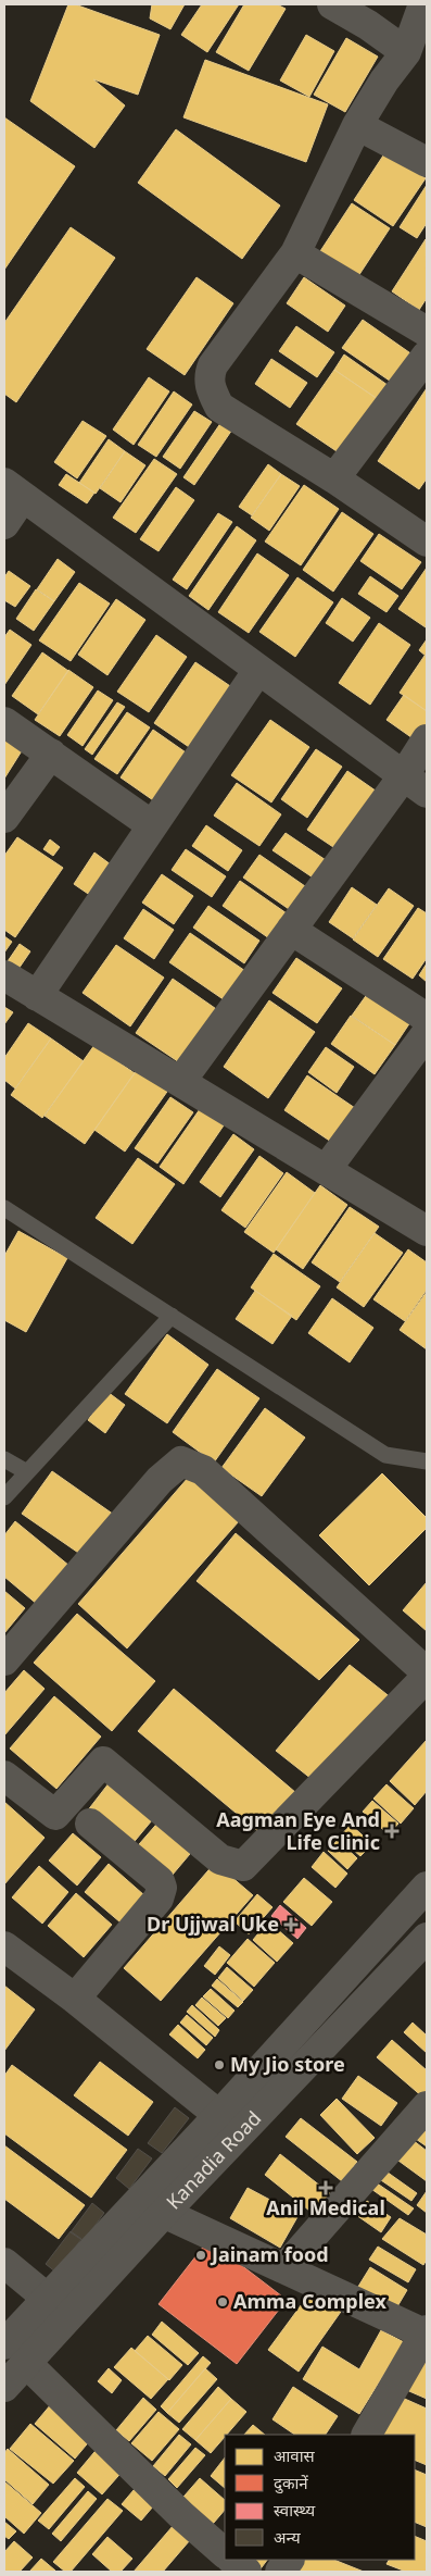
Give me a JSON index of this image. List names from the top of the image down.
{
  "streets": {
    "street": ["Kanadia Road"]
  },
  "places": {
    "health": ["Aagman Eye And Life Clinic", "Dr Ujjwal Uke", "Anil Medical"],
    "other": ["My Jio store", "Jainam food", "Amma Complex"]
  },
  "legend": [
    "आवास",
    "दुकानें",
    "स्वास्थ्य",
    "अन्य"
  ]
}
